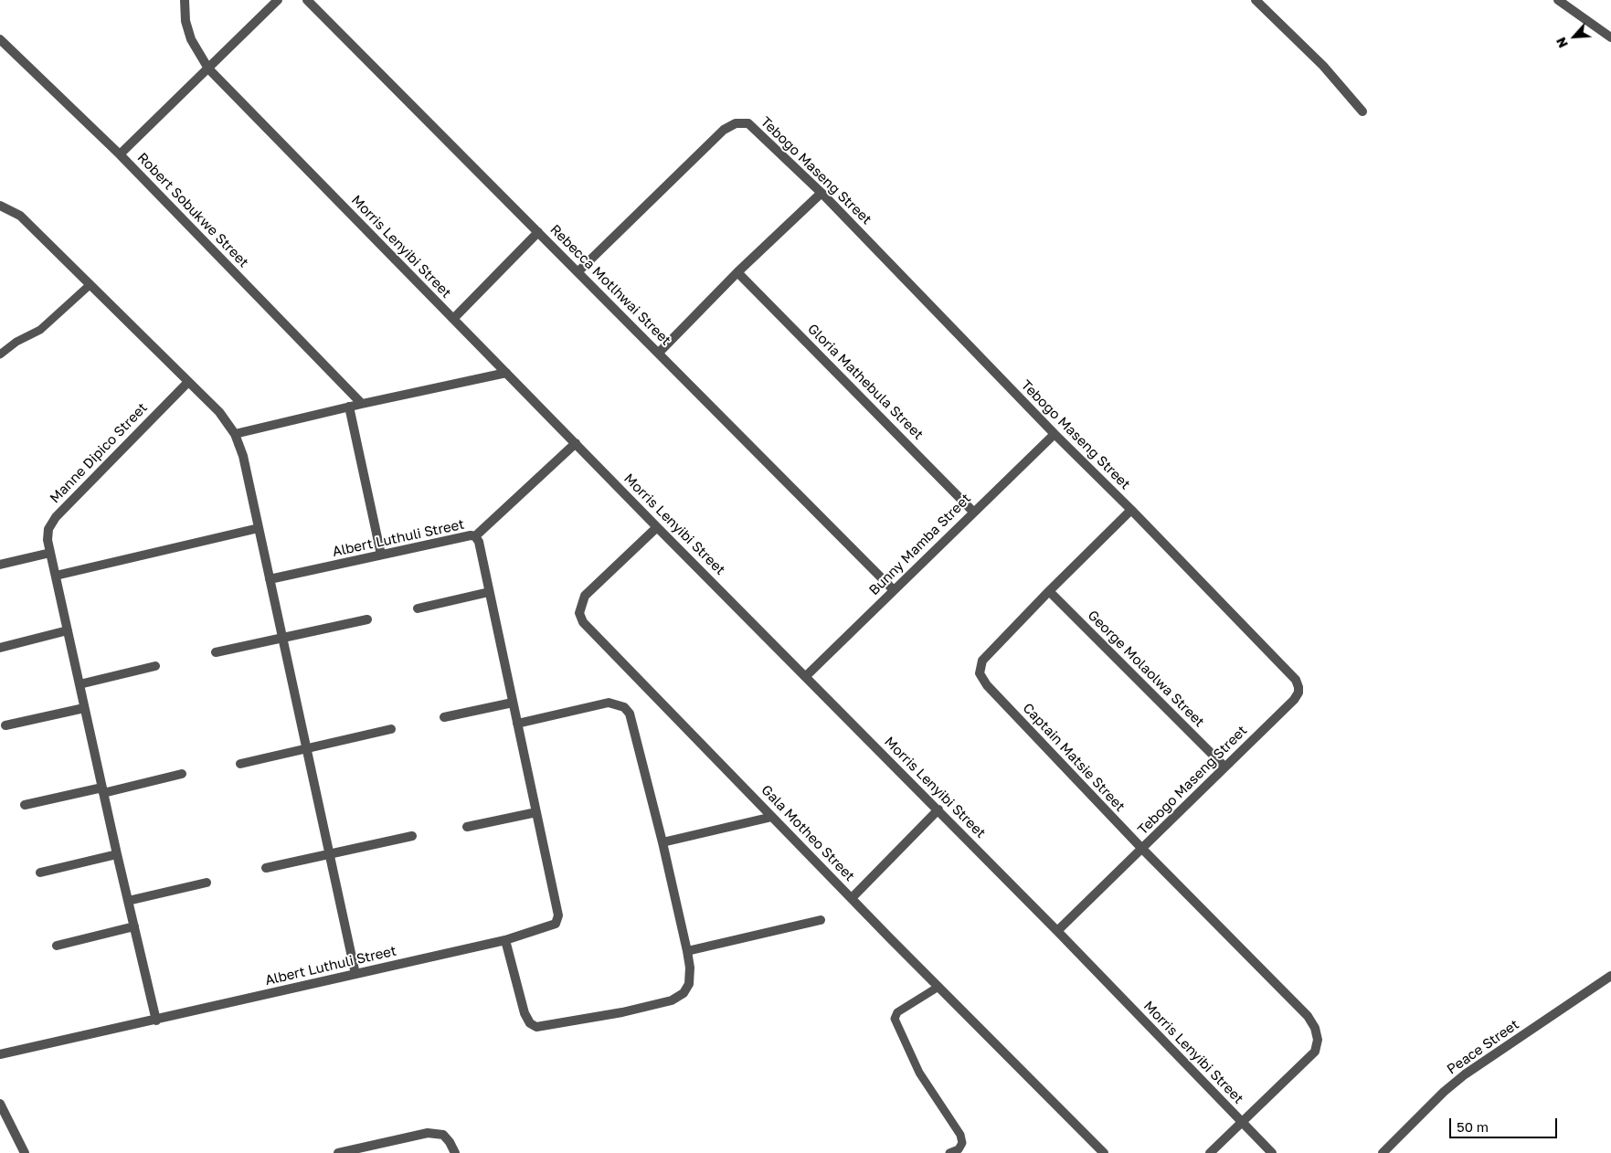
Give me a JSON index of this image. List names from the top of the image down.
{
  "streets": {
    "street": [
      "Tebogo Maseng Street",
      "Robert Sobukwe Street",
      "Morris Lenyibi Street",
      "Rebecca Motlhwai Street",
      "Gloria Mathebula Street",
      "Manne Dipico Street",
      "Albert Luthuli Street",
      "Bunny Mamba Street",
      "George Molaolwa Street",
      "Captain Matsie Street",
      "Gala Motheo Street",
      "Peace Street"
    ]
  },
  "crossings": [
    ["Tebogo Maseng Street", "Morris Lenyibi Street"],
    ["Tebogo Maseng Street", "Rebecca Motlhwai Street"],
    ["Tebogo Maseng Street", "Bunny Mamba Street"],
    ["Tebogo Maseng Street", "George Molaolwa Street"],
    ["Tebogo Maseng Street", "Captain Matsie Street"],
    ["Morris Lenyibi Street", "Bunny Mamba Street"],
    ["Morris Lenyibi Street", "Captain Matsie Street"],
    ["Morris Lenyibi Street", "Gala Motheo Street"],
    ["Rebecca Motlhwai Street", "Bunny Mamba Street"],
    ["Gloria Mathebula Street", "Bunny Mamba Street"],
    ["Manne Dipico Street", "Albert Luthuli Street"],
    ["George Molaolwa Street", "Captain Matsie Street"]
  ],
  "scale_bar": "50 m",
  "north": "bottom left"
}
